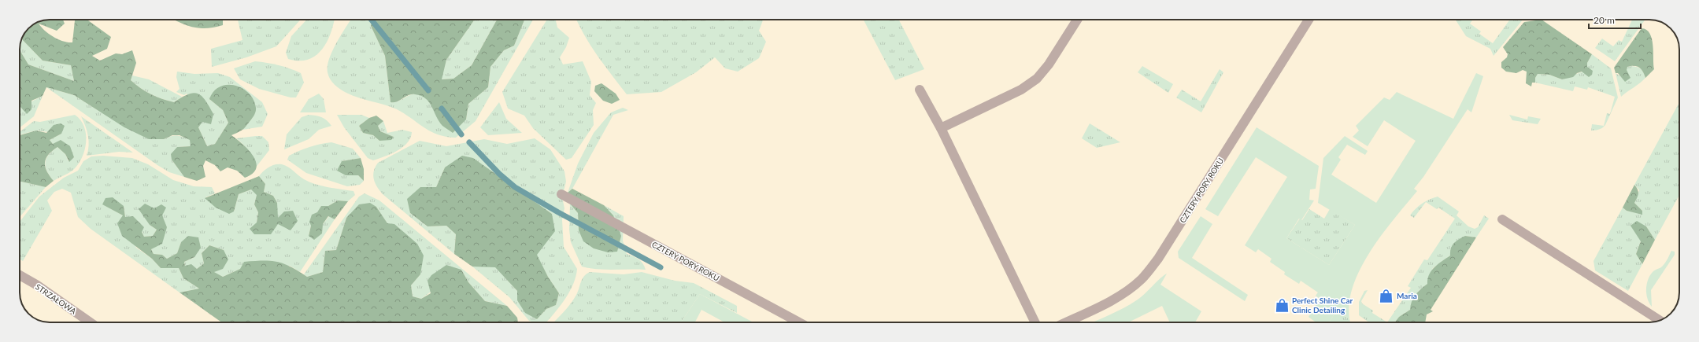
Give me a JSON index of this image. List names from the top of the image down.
{
  "streets": {
    "street": ["CZTERY PORY ROKU", "STRZAŁOWA"]
  },
  "places": {
    "shop": ["Maria", "Perfect Shine Car Clinic Detailing"]
  },
  "scale_bar": "20 m"
}
